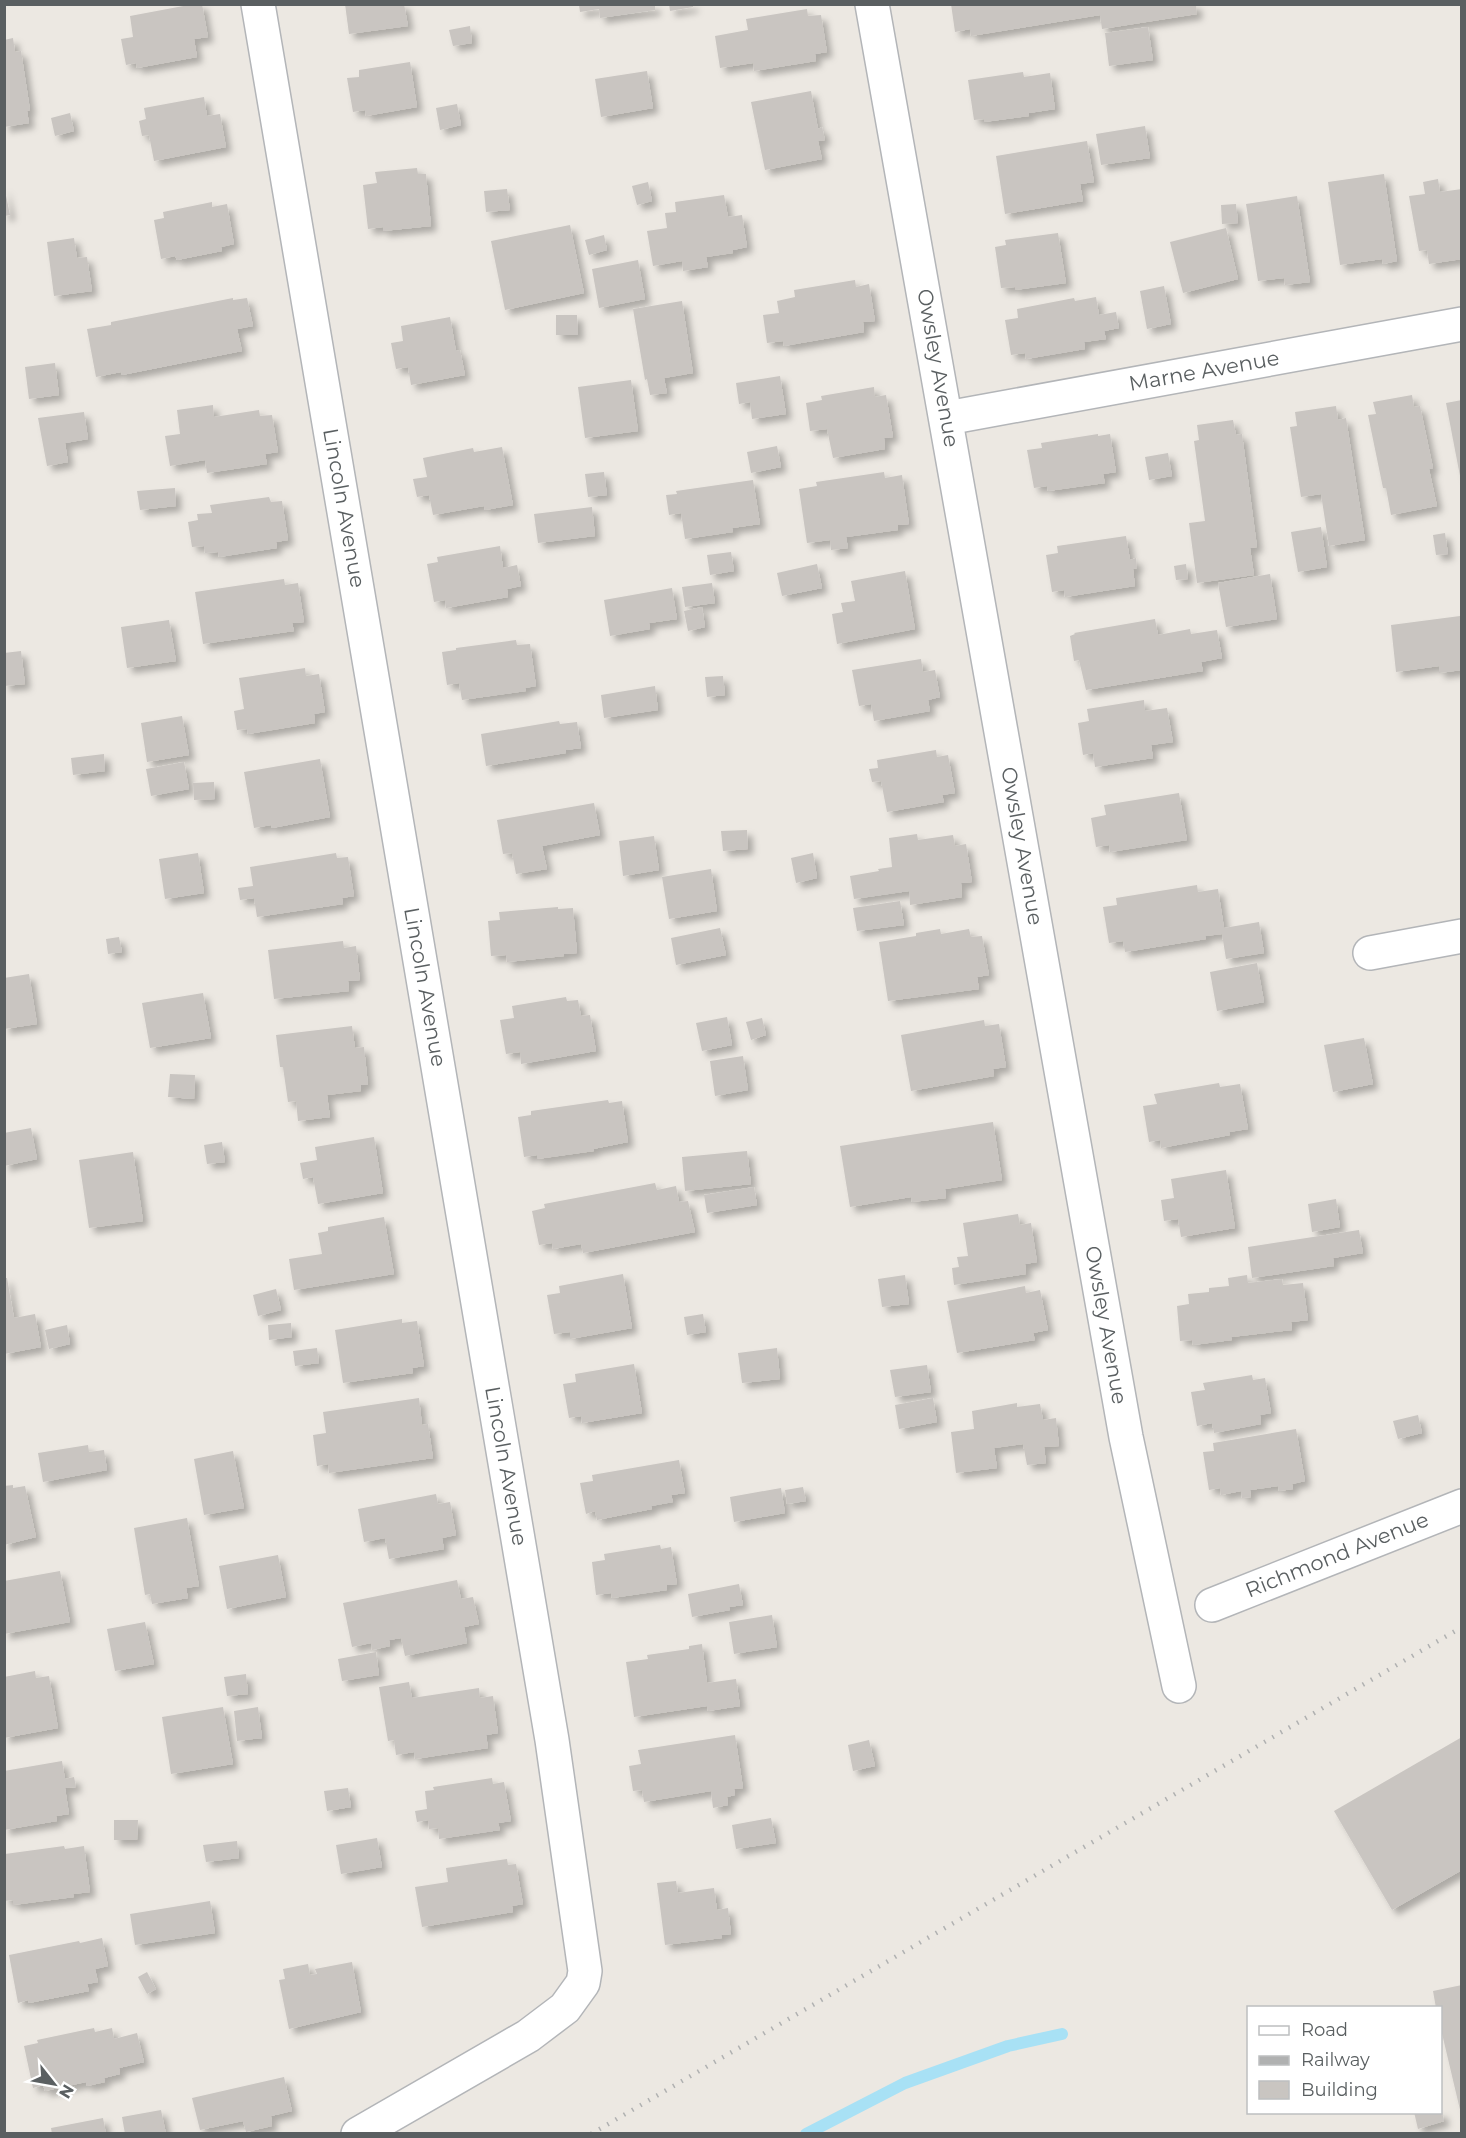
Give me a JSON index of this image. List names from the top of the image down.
{
  "streets": {
    "street": [
      "Owsley Avenue",
      "Marne Avenue",
      "Lincoln Avenue",
      "Richmond Avenue"
    ]
  },
  "crossings": [
    ["Owsley Avenue", "Marne Avenue"]
  ],
  "legend": ["Road", "Railway", "Building"],
  "north": "bottom right"
}
